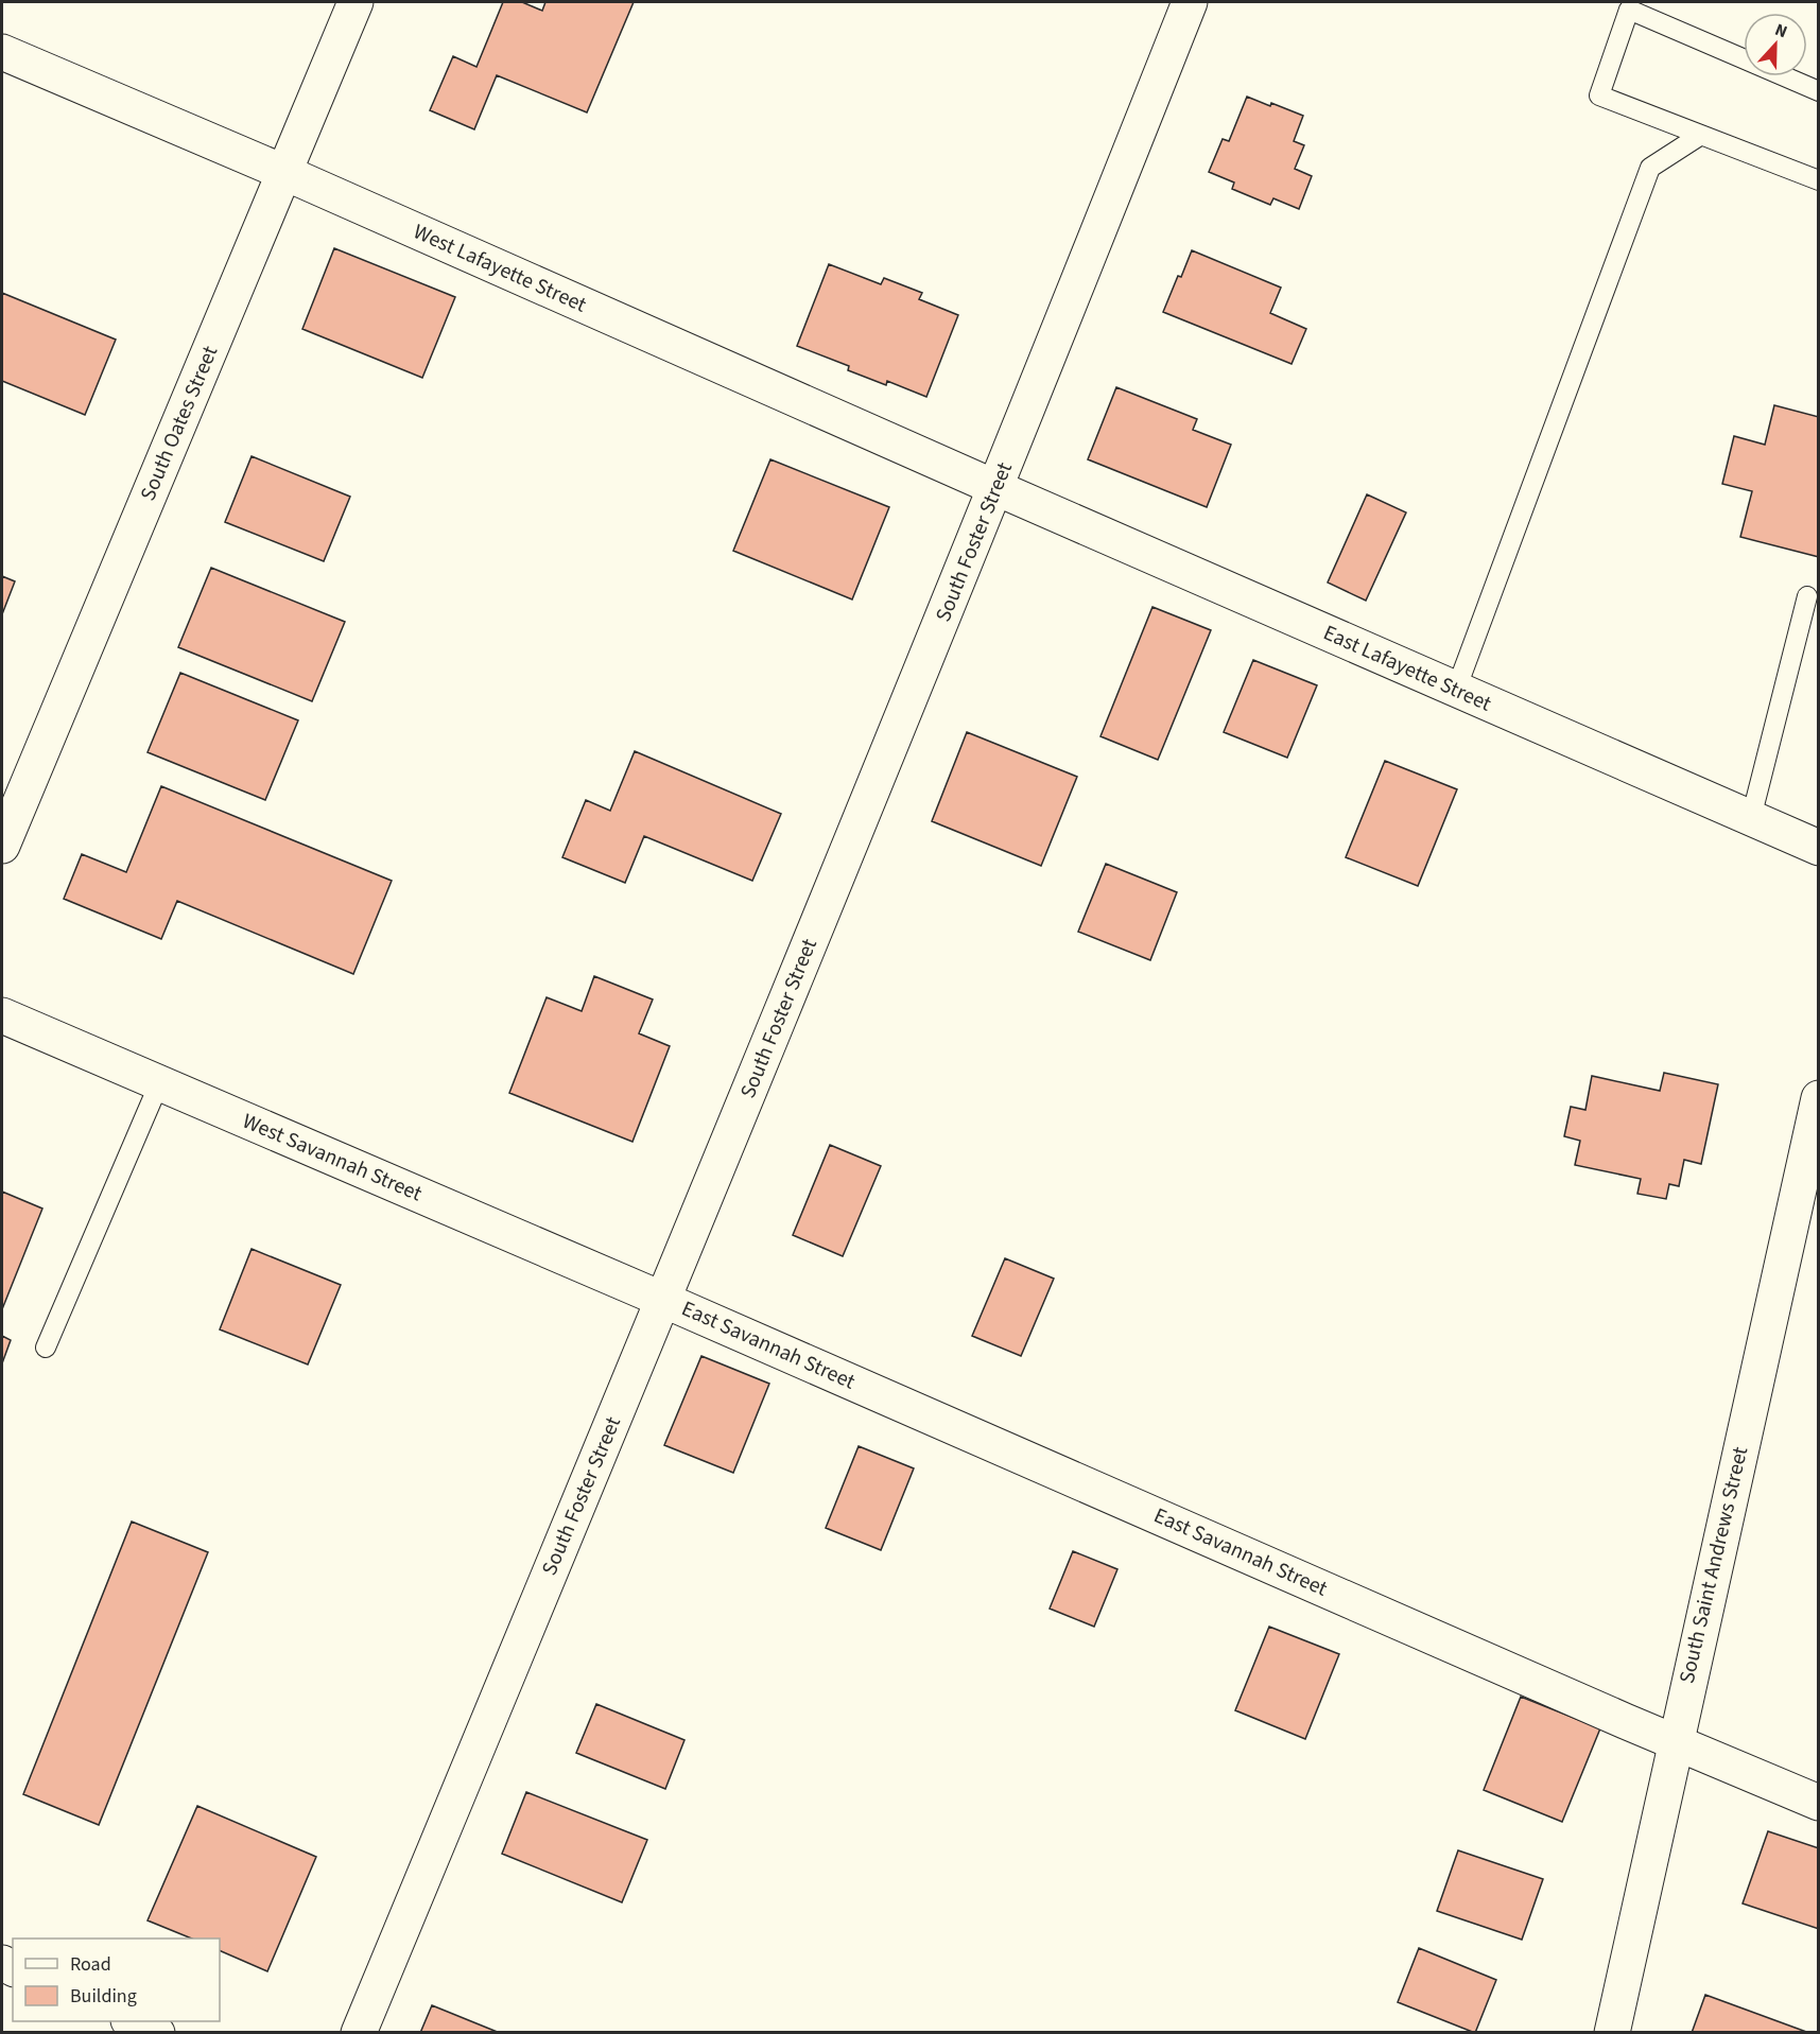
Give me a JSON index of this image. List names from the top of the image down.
{
  "streets": {
    "street": [
      "West Lafayette Street",
      "South Oates Street",
      "South Foster Street",
      "East Lafayette Street",
      "West Savannah Street",
      "East Savannah Street",
      "South Saint Andrews Street"
    ]
  },
  "crossings": [
    ["West Lafayette Street", "South Oates Street"],
    ["West Lafayette Street", "South Foster Street"],
    ["West Lafayette Street", "East Lafayette Street"],
    ["South Foster Street", "East Lafayette Street"],
    ["South Foster Street", "West Savannah Street"],
    ["South Foster Street", "East Savannah Street"],
    ["West Savannah Street", "East Savannah Street"],
    ["East Savannah Street", "South Saint Andrews Street"]
  ],
  "legend": ["Road", "Building"],
  "north": "top"
}
